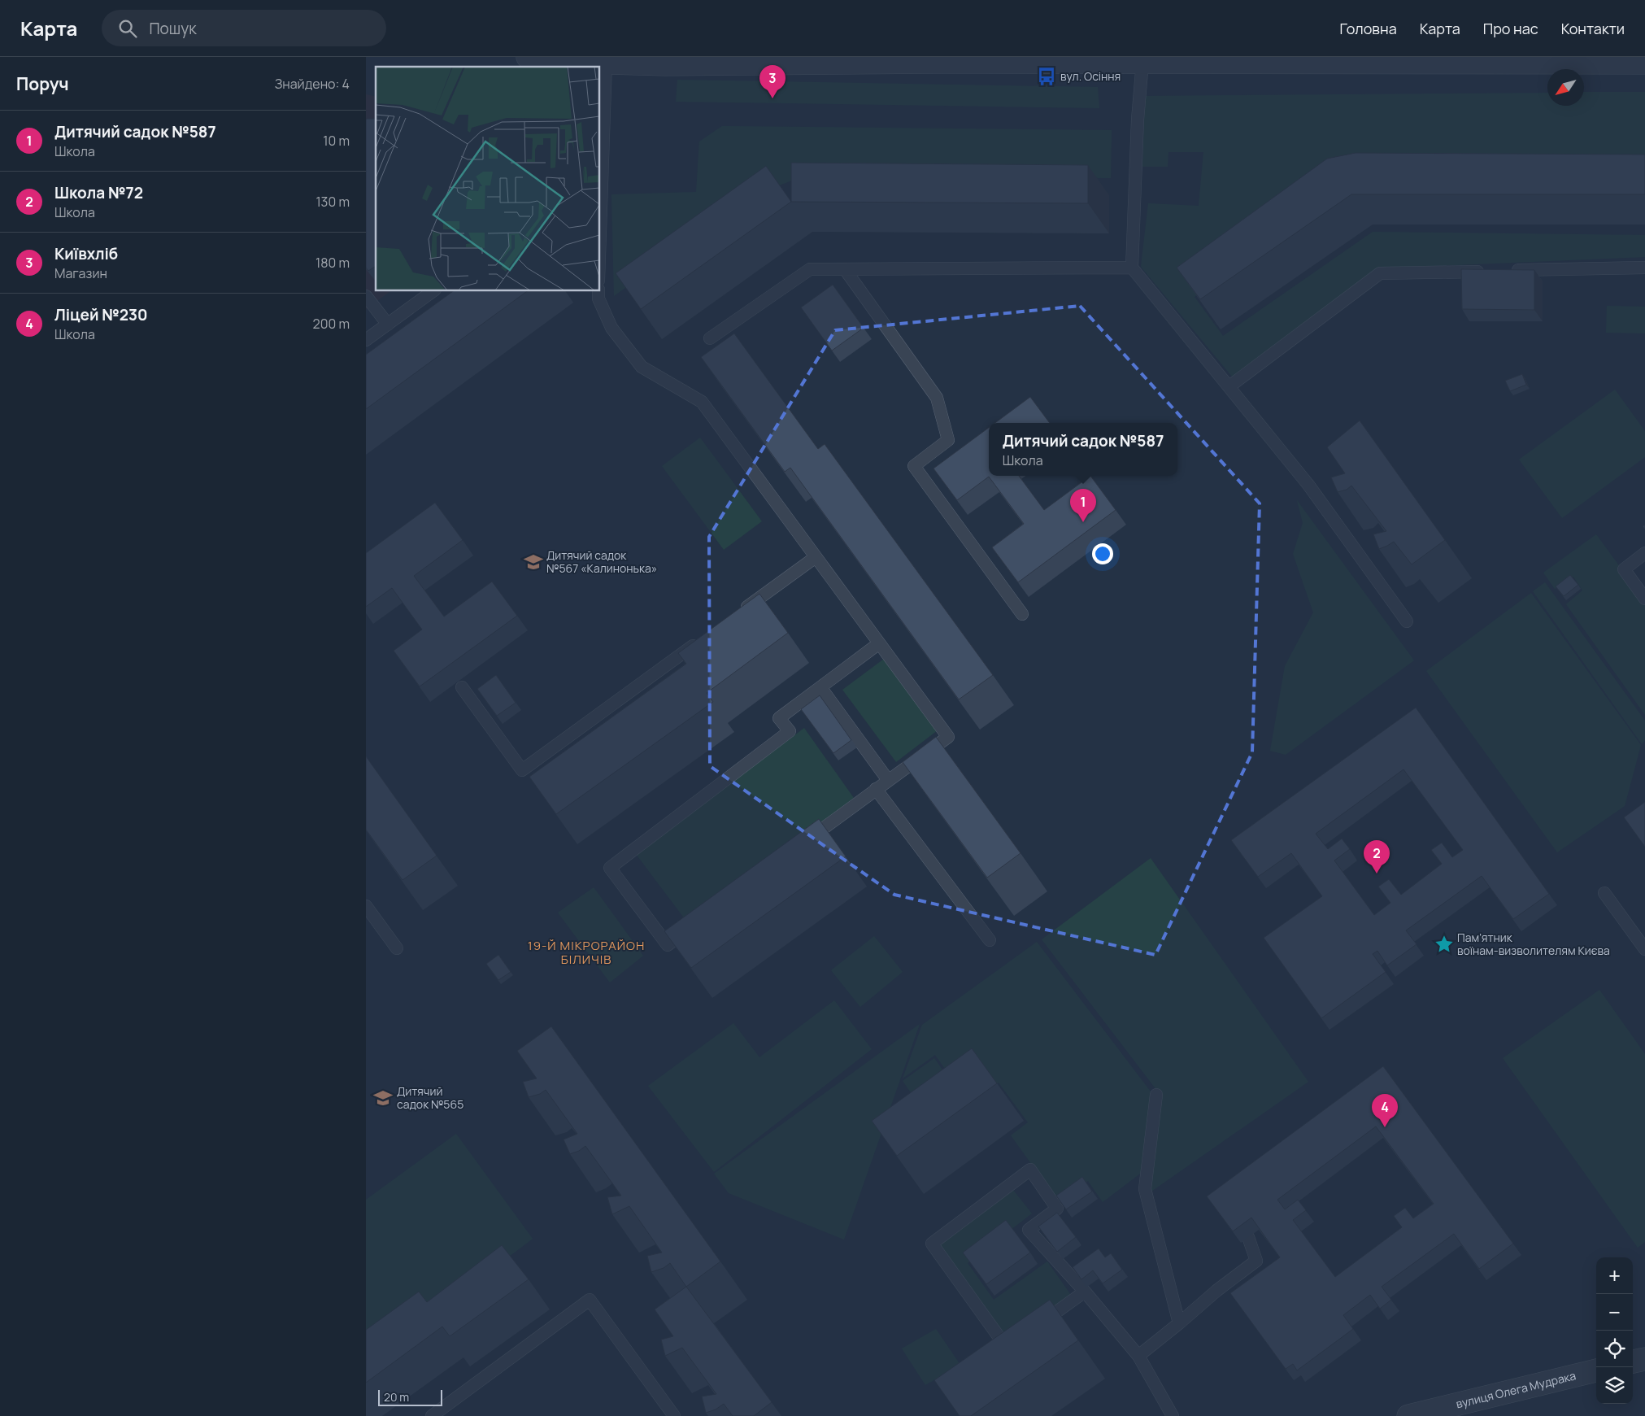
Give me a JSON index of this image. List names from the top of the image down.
{
  "streets": {
    "street": ["вулиця Олега Мудрака"]
  },
  "districts": ["19-Й МІКРОРАЙОН БІЛИЧІВ"],
  "places": {
    "bus stop": ["вул. Осіння"],
    "school or university": ["Дитячий садок №567 «Калинонька»", "Дитячий садок №565"],
    "place": ["Пам'ятник воїнам-визволителям Києва"]
  },
  "scale_bar": "20 m",
  "north": "bottom left",
  "page": {
    "header": "Карта",
    "search": "Пошук",
    "nav": [
      "Головна",
      "Карта",
      "Про нас",
      "Контакти"
    ],
    "heading": ["Поруч", "Знайдено: 4"],
    "pins": [
      "3",
      "1",
      "2",
      "4"
    ],
    "list": [
      {
        "mark": "1",
        "name": "Дитячий садок №587",
        "note": "Школа",
        "value": "10 m"
      },
      {
        "mark": "2",
        "name": "Школа №72",
        "note": "Школа",
        "value": "130 m"
      },
      {
        "mark": "3",
        "name": "Київхліб",
        "note": "Магазин",
        "value": "180 m"
      },
      {
        "mark": "4",
        "name": "Ліцей №230",
        "note": "Школа",
        "value": "200 m"
      }
    ],
    "popup": ["Дитячий садок №587", "Школа"],
    "map_buttons": ["+", "−"],
    "scale": "20 m"
  }
}
